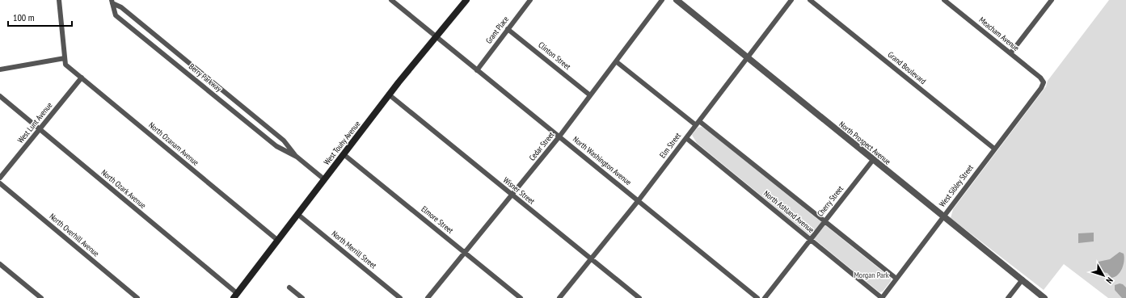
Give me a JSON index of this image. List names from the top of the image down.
{
  "streets": {
    "main road": ["West Touhy Avenue"],
    "street": [
      "Grant Place",
      "Meacham Avenue",
      "Clinton Street",
      "Grand Boulevard",
      "Berry Parkway",
      "West Lunt Avenue",
      "North Prospect Avenue",
      "North Ozanam Avenue",
      "Elm Street",
      "Cedar Street",
      "North Washington Avenue",
      "West Sibley Street",
      "North Ozark Avenue",
      "Wisner Street",
      "Cherry Street",
      "North Ashland Avenue",
      "Elmore Street",
      "North Overhill Avenue",
      "North Merrill Street"
    ]
  },
  "crossings": [
    ["Grant Place", "Clinton Street"],
    ["Grant Place", "North Washington Avenue"],
    ["Meacham Avenue", "West Sibley Street"],
    ["Clinton Street", "Cedar Street"],
    ["Grand Boulevard", "West Sibley Street"],
    ["Berry Parkway", "West Touhy Avenue"],
    ["West Lunt Avenue", "North Ozanam Avenue"],
    ["West Lunt Avenue", "North Ozark Avenue"],
    ["West Touhy Avenue", "North Ozanam Avenue"],
    ["West Touhy Avenue", "North Washington Avenue"],
    ["West Touhy Avenue", "North Ozark Avenue"],
    ["West Touhy Avenue", "Wisner Street"],
    ["West Touhy Avenue", "Elmore Street"],
    ["West Touhy Avenue", "North Merrill Street"],
    ["North Prospect Avenue", "Elm Street"],
    ["North Prospect Avenue", "West Sibley Street"],
    ["North Prospect Avenue", "Cherry Street"],
    ["Elm Street", "North Washington Avenue"],
    ["Elm Street", "Wisner Street"],
    ["Elm Street", "North Ashland Avenue"],
    ["Cedar Street", "North Washington Avenue"],
    ["Cedar Street", "Wisner Street"],
    ["Cedar Street", "North Ashland Avenue"],
    ["Cedar Street", "Elmore Street"],
    ["West Sibley Street", "North Ashland Avenue"],
    ["Cherry Street", "North Ashland Avenue"]
  ],
  "parks": ["Morgan Park"],
  "scale_bar": "100 m",
  "north": "bottom right"
}
